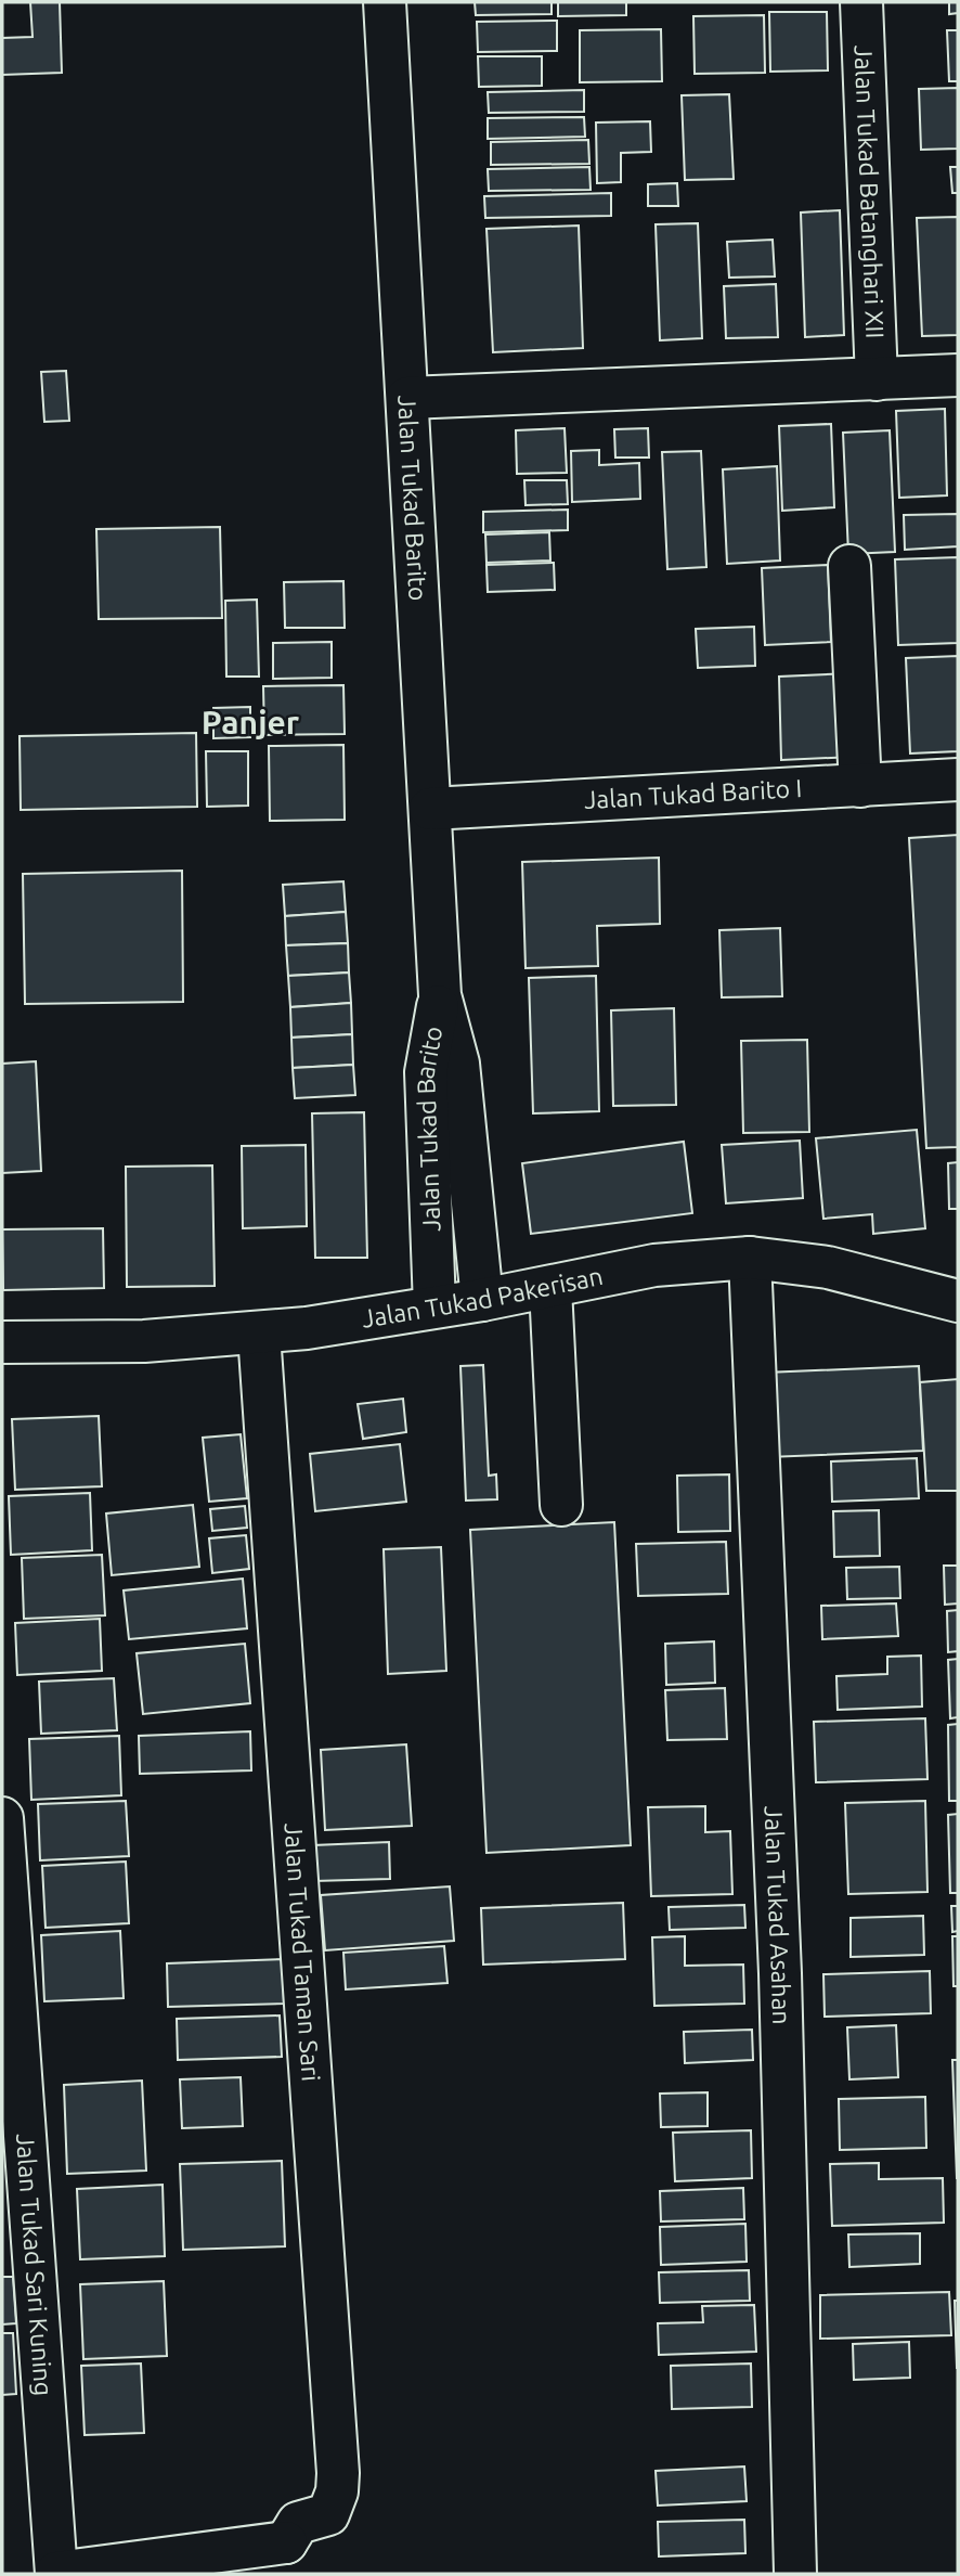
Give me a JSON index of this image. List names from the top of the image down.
{
  "streets": {
    "street": [
      "Jalan Tukad Batanghari XII",
      "Jalan Tukad Barito",
      "Jalan Tukad Barito I",
      "Jalan Tukad Pakerisan",
      "Jalan Tukad Asahan",
      "Jalan Tukad Taman Sari",
      "Jalan Tukad Sari Kuning"
    ]
  },
  "crossings": [
    ["Jalan Tukad Barito", "Jalan Tukad Barito I"],
    ["Jalan Tukad Barito", "Jalan Tukad Pakerisan"],
    ["Jalan Tukad Pakerisan", "Jalan Tukad Asahan"],
    ["Jalan Tukad Pakerisan", "Jalan Tukad Taman Sari"]
  ],
  "districts": ["Panjer"]
}
